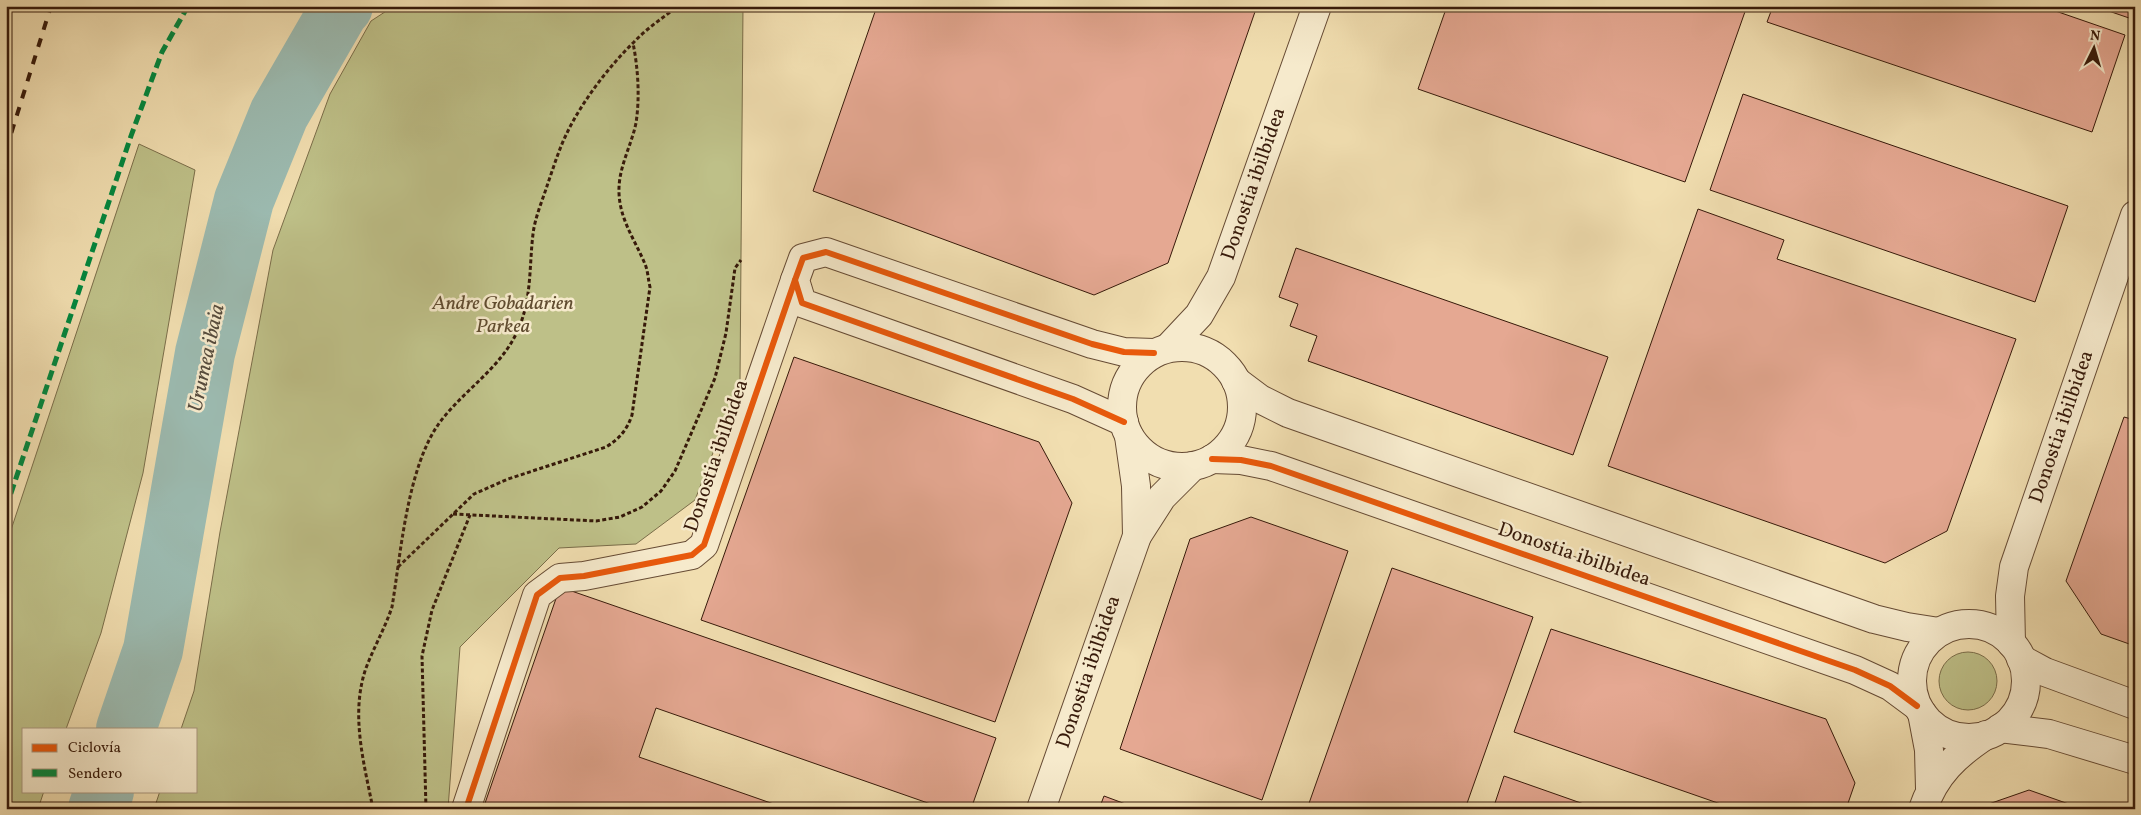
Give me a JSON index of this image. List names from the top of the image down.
{
  "streets": {
    "street": ["Donostia ibilbidea"]
  },
  "water": ["Urumea ibaia"],
  "parks": ["Andre Gobadarien Parkea"],
  "legend": ["Ciclovía", "Sendero"],
  "north": "top"
}
